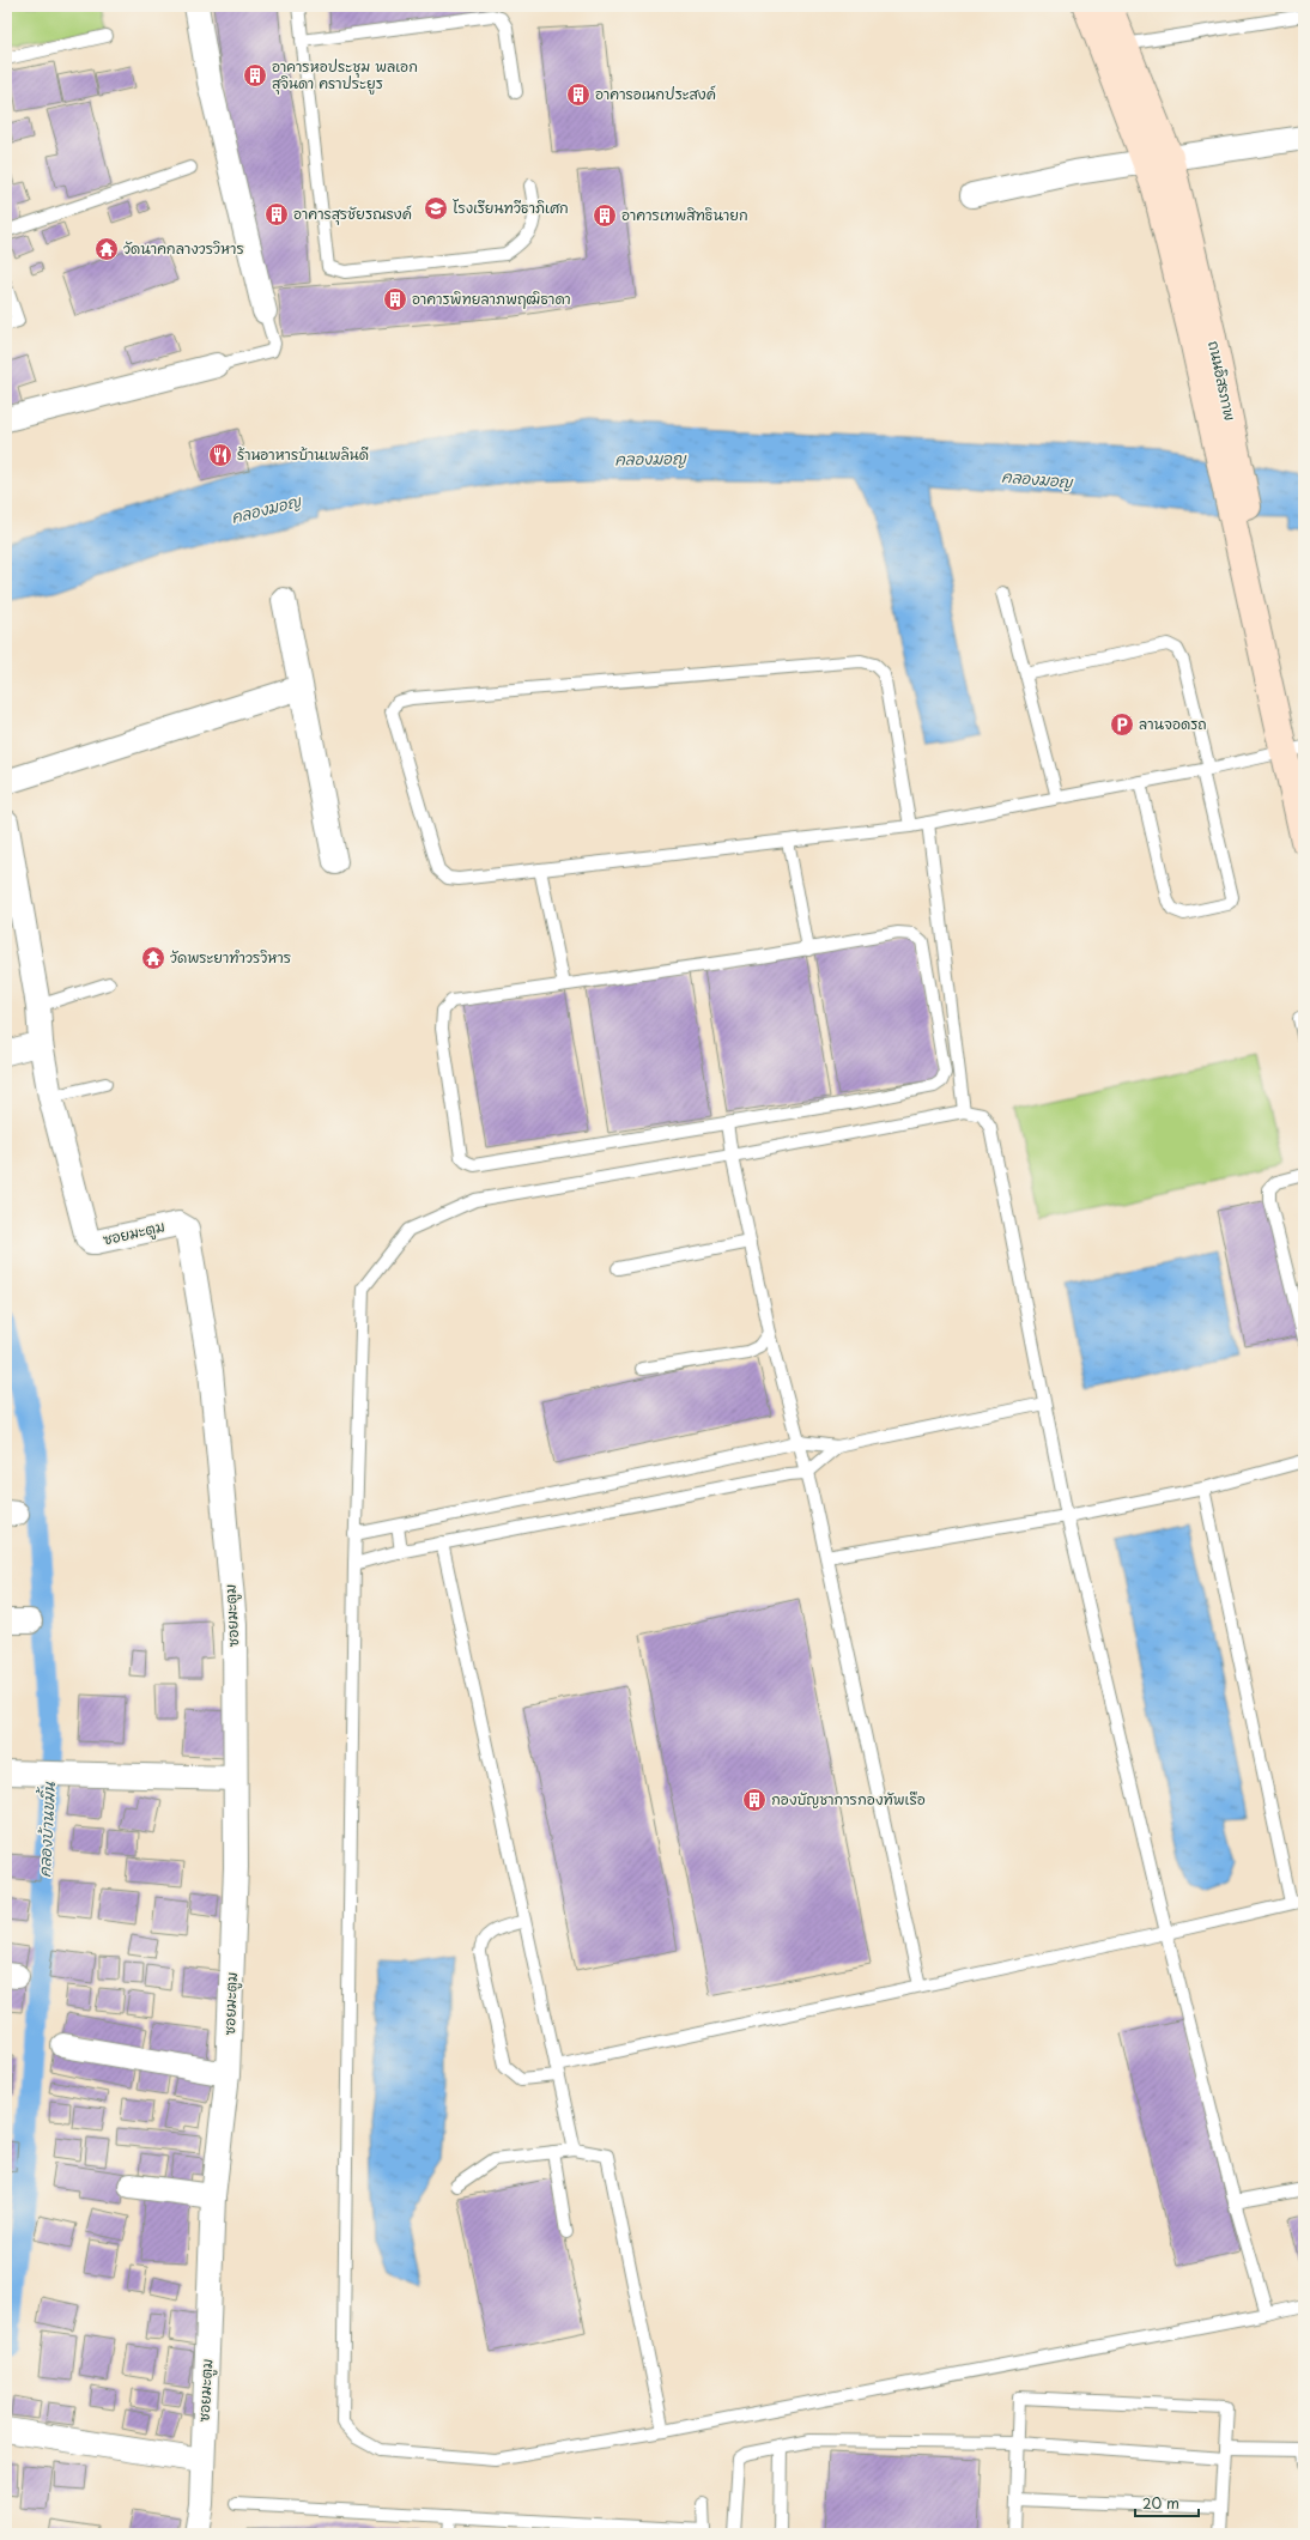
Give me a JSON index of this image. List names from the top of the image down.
{
  "streets": {
    "main road": ["ถนนอิสรภาพ"],
    "street": ["ซอยมะตูม"]
  },
  "water": ["คลองมอญ", "คลองบ้านขมิ้น"],
  "places": {
    "building": [
      "อาคารหอประชุม พลเอก สุจินดา คราประยูร",
      "อาคารอเนกประสงค์",
      "อาคารสุรชัยรณรงค์",
      "อาคารเทพสิทธินายก",
      "อาคารพิทยลาภพฤฒิธาดา",
      "กองบัญชาการกองทัพเรือ"
    ],
    "school or university": ["โรงเรียนทวีธาภิเศก"],
    "temple": ["วัดนาคกลางวรวิหาร", "วัดพระยาทําวรวิหาร"],
    "restaurant": ["ร้านอาหารบ้านเพลินดี"],
    "parking": ["ลานจอดรถ"]
  },
  "scale_bar": "20 m"
}
